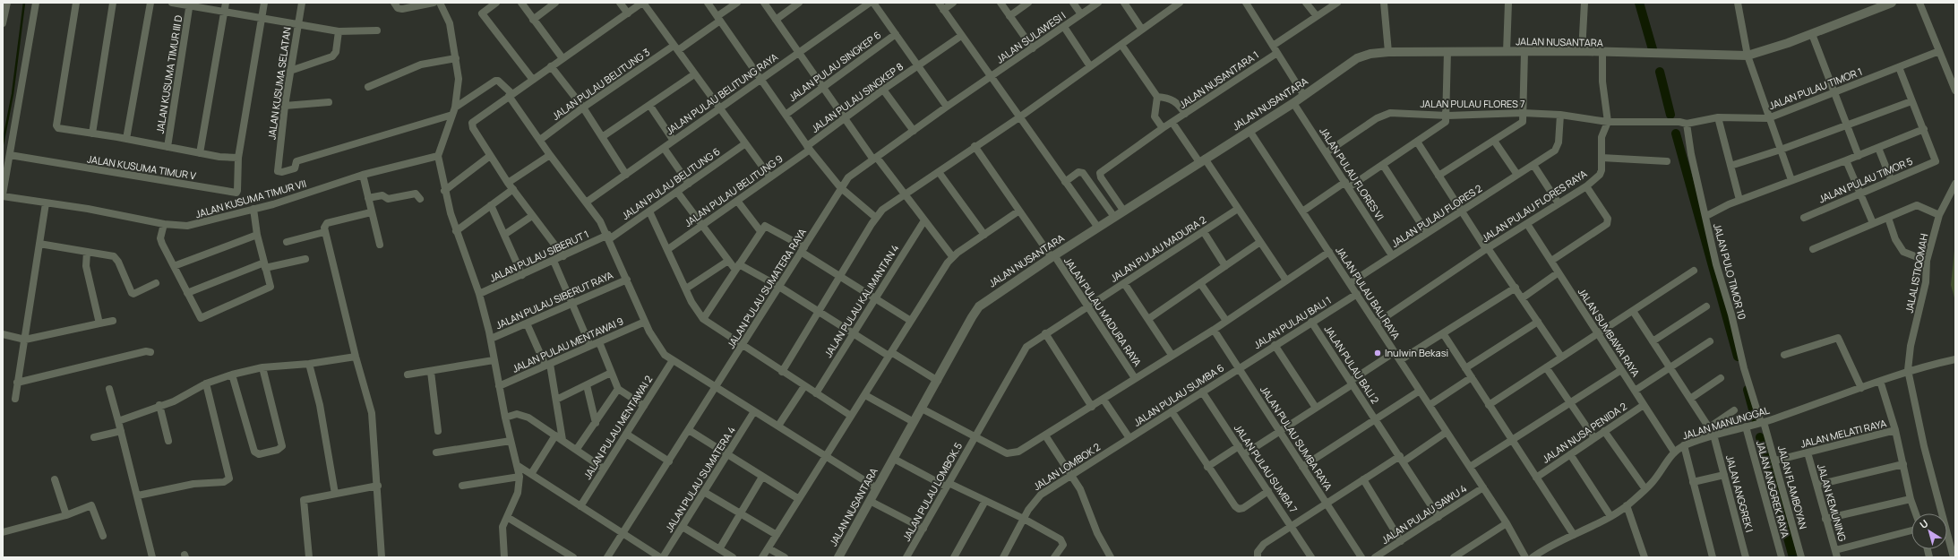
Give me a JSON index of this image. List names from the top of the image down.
{
  "streets": {
    "street": [
      "JALAN SULAWESI I",
      "JALAN NUSANTARA",
      "JALAN PULAU SINGKEP 6",
      "JALAN KUSUMA TIMUR III D",
      "JALAN NUSANTARA 1",
      "JALAN KUSUMA SELATAN",
      "JALAN PULAU BELITUNG 3",
      "JALAN PULAU TIMOR 1",
      "JALAN PULAU BELITUNG RAYA",
      "JALAN PULAU SINGKEP 8",
      "JALAN PULAU FLORES 7",
      "JALAN KUSUMA TIMUR V",
      "JALAN PULAU FLORES VI",
      "JALAN PULAU TIMOR 5",
      "JALAN PULAU BELITUNG 6",
      "JALAN PULAU BELITUNG 9",
      "JALAN KUSUMA TIMUR VII",
      "JALAN PULAU FLORES RAYA",
      "JALAN PULAU FLORES 2",
      "JALAN PULAU MADURA 2",
      "JALAN PULAU SIBERUT 1",
      "JALAN PULO TIMOR 10",
      "JALAL ISTIQOMAH",
      "JALAN PULAU SUMATERA RAYA",
      "JALAN PULAU BALI RAYA",
      "JALAN PULAU SIBERUT RAYA",
      "JALAN PULAU KALIMANTAN 4",
      "JALAN PULAU MADURA RAYA",
      "JALAN PULAU BALI 1",
      "JALAN SUMBAWA RAYA",
      "JALAN PULAU MENTAWAI 9",
      "JALAN PULAU BALI 2",
      "JALAN PULAU SUMBA 6",
      "JALAN MANUNGGAL",
      "JALAN PULAU MENTAWAI 2",
      "JALAN NUSA PENIDA 2",
      "JALAN MELATI RAYA",
      "JALAN PULAU SUMBA RAYA",
      "JALAN LOMBOK 2",
      "JALAN PULAU SUMBA 7",
      "JALAN PULAU SUMATERA 4",
      "JALAN FLAMBOYAN",
      "JALAN ANGGREK RAYA",
      "JALAN PULAU LOMBOK.5",
      "JALAN ANGGREK I",
      "JALAN KEMUNING",
      "JALAN PULAU SAWU 4"
    ]
  },
  "crossings": [
    ["JALAN SULAWESI I", "JALAN PULAU SUMATERA RAYA"],
    ["JALAN NUSANTARA", "JALAN NUSANTARA 1"],
    ["JALAN NUSANTARA", "JALAN PULAU FLORES VI"],
    ["JALAN NUSANTARA", "JALAN PULAU FLORES RAYA"],
    ["JALAN NUSANTARA", "JALAN PULAU BALI RAYA"],
    ["JALAN NUSANTARA", "JALAN PULAU MADURA RAYA"],
    ["JALAN PULAU TIMOR 1", "JALAN PULAU FLORES 7"],
    ["JALAN PULAU TIMOR 1", "JALAN PULAU FLORES RAYA"],
    ["JALAN PULAU TIMOR 1", "JALAN PULO TIMOR 10"],
    ["JALAN PULAU SINGKEP 8", "JALAN PULAU BELITUNG 9"],
    ["JALAN PULAU FLORES 7", "JALAN PULAU FLORES VI"],
    ["JALAN PULAU FLORES 7", "JALAN PULAU FLORES RAYA"],
    ["JALAN PULAU FLORES 7", "JALAN PULAU FLORES 2"],
    ["JALAN PULAU FLORES VI", "JALAN PULAU FLORES 2"],
    ["JALAN PULAU BELITUNG 6", "JALAN PULAU SIBERUT 1"],
    ["JALAN PULAU FLORES RAYA", "JALAN PULAU BALI RAYA"],
    ["JALAN PULAU FLORES RAYA", "JALAN SUMBAWA RAYA"],
    ["JALAN PULAU FLORES 2", "JALAN PULAU BALI RAYA"],
    ["JALAN PULAU MADURA 2", "JALAN PULAU MADURA RAYA"],
    ["JALAN PULAU MADURA 2", "JALAN PULAU LOMBOK.5"],
    ["JALAN PULO TIMOR 10", "JALAN MANUNGGAL"],
    ["JALAN PULO TIMOR 10", "JALAN FLAMBOYAN"],
    ["JALAL ISTIQOMAH", "JALAN MANUNGGAL"],
    ["JALAN PULAU BALI RAYA", "JALAN PULAU BALI 1"],
    ["JALAN PULAU BALI RAYA", "JALAN PULAU SAWU 4"],
    ["JALAN PULAU BALI 1", "JALAN PULAU BALI 2"],
    ["JALAN PULAU BALI 1", "JALAN PULAU SUMBA 6"],
    ["JALAN PULAU BALI 1", "JALAN PULAU SUMBA RAYA"],
    ["JALAN SUMBAWA RAYA", "JALAN MANUNGGAL"],
    ["JALAN SUMBAWA RAYA", "JALAN NUSA PENIDA 2"],
    ["JALAN PULAU BALI 2", "JALAN PULAU SAWU 4"],
    ["JALAN PULAU SUMBA 6", "JALAN PULAU SUMBA RAYA"],
    ["JALAN PULAU SUMBA 6", "JALAN LOMBOK 2"],
    ["JALAN PULAU SUMBA 6", "JALAN PULAU SUMBA 7"],
    ["JALAN MANUNGGAL", "JALAN FLAMBOYAN"],
    ["JALAN MANUNGGAL", "JALAN ANGGREK RAYA"],
    ["JALAN MANUNGGAL", "JALAN ANGGREK I"],
    ["JALAN MELATI RAYA", "JALAN FLAMBOYAN"],
    ["JALAN MELATI RAYA", "JALAN KEMUNING"]
  ],
  "places": ["Inulwin Bekasi"],
  "north": "top left"
}
